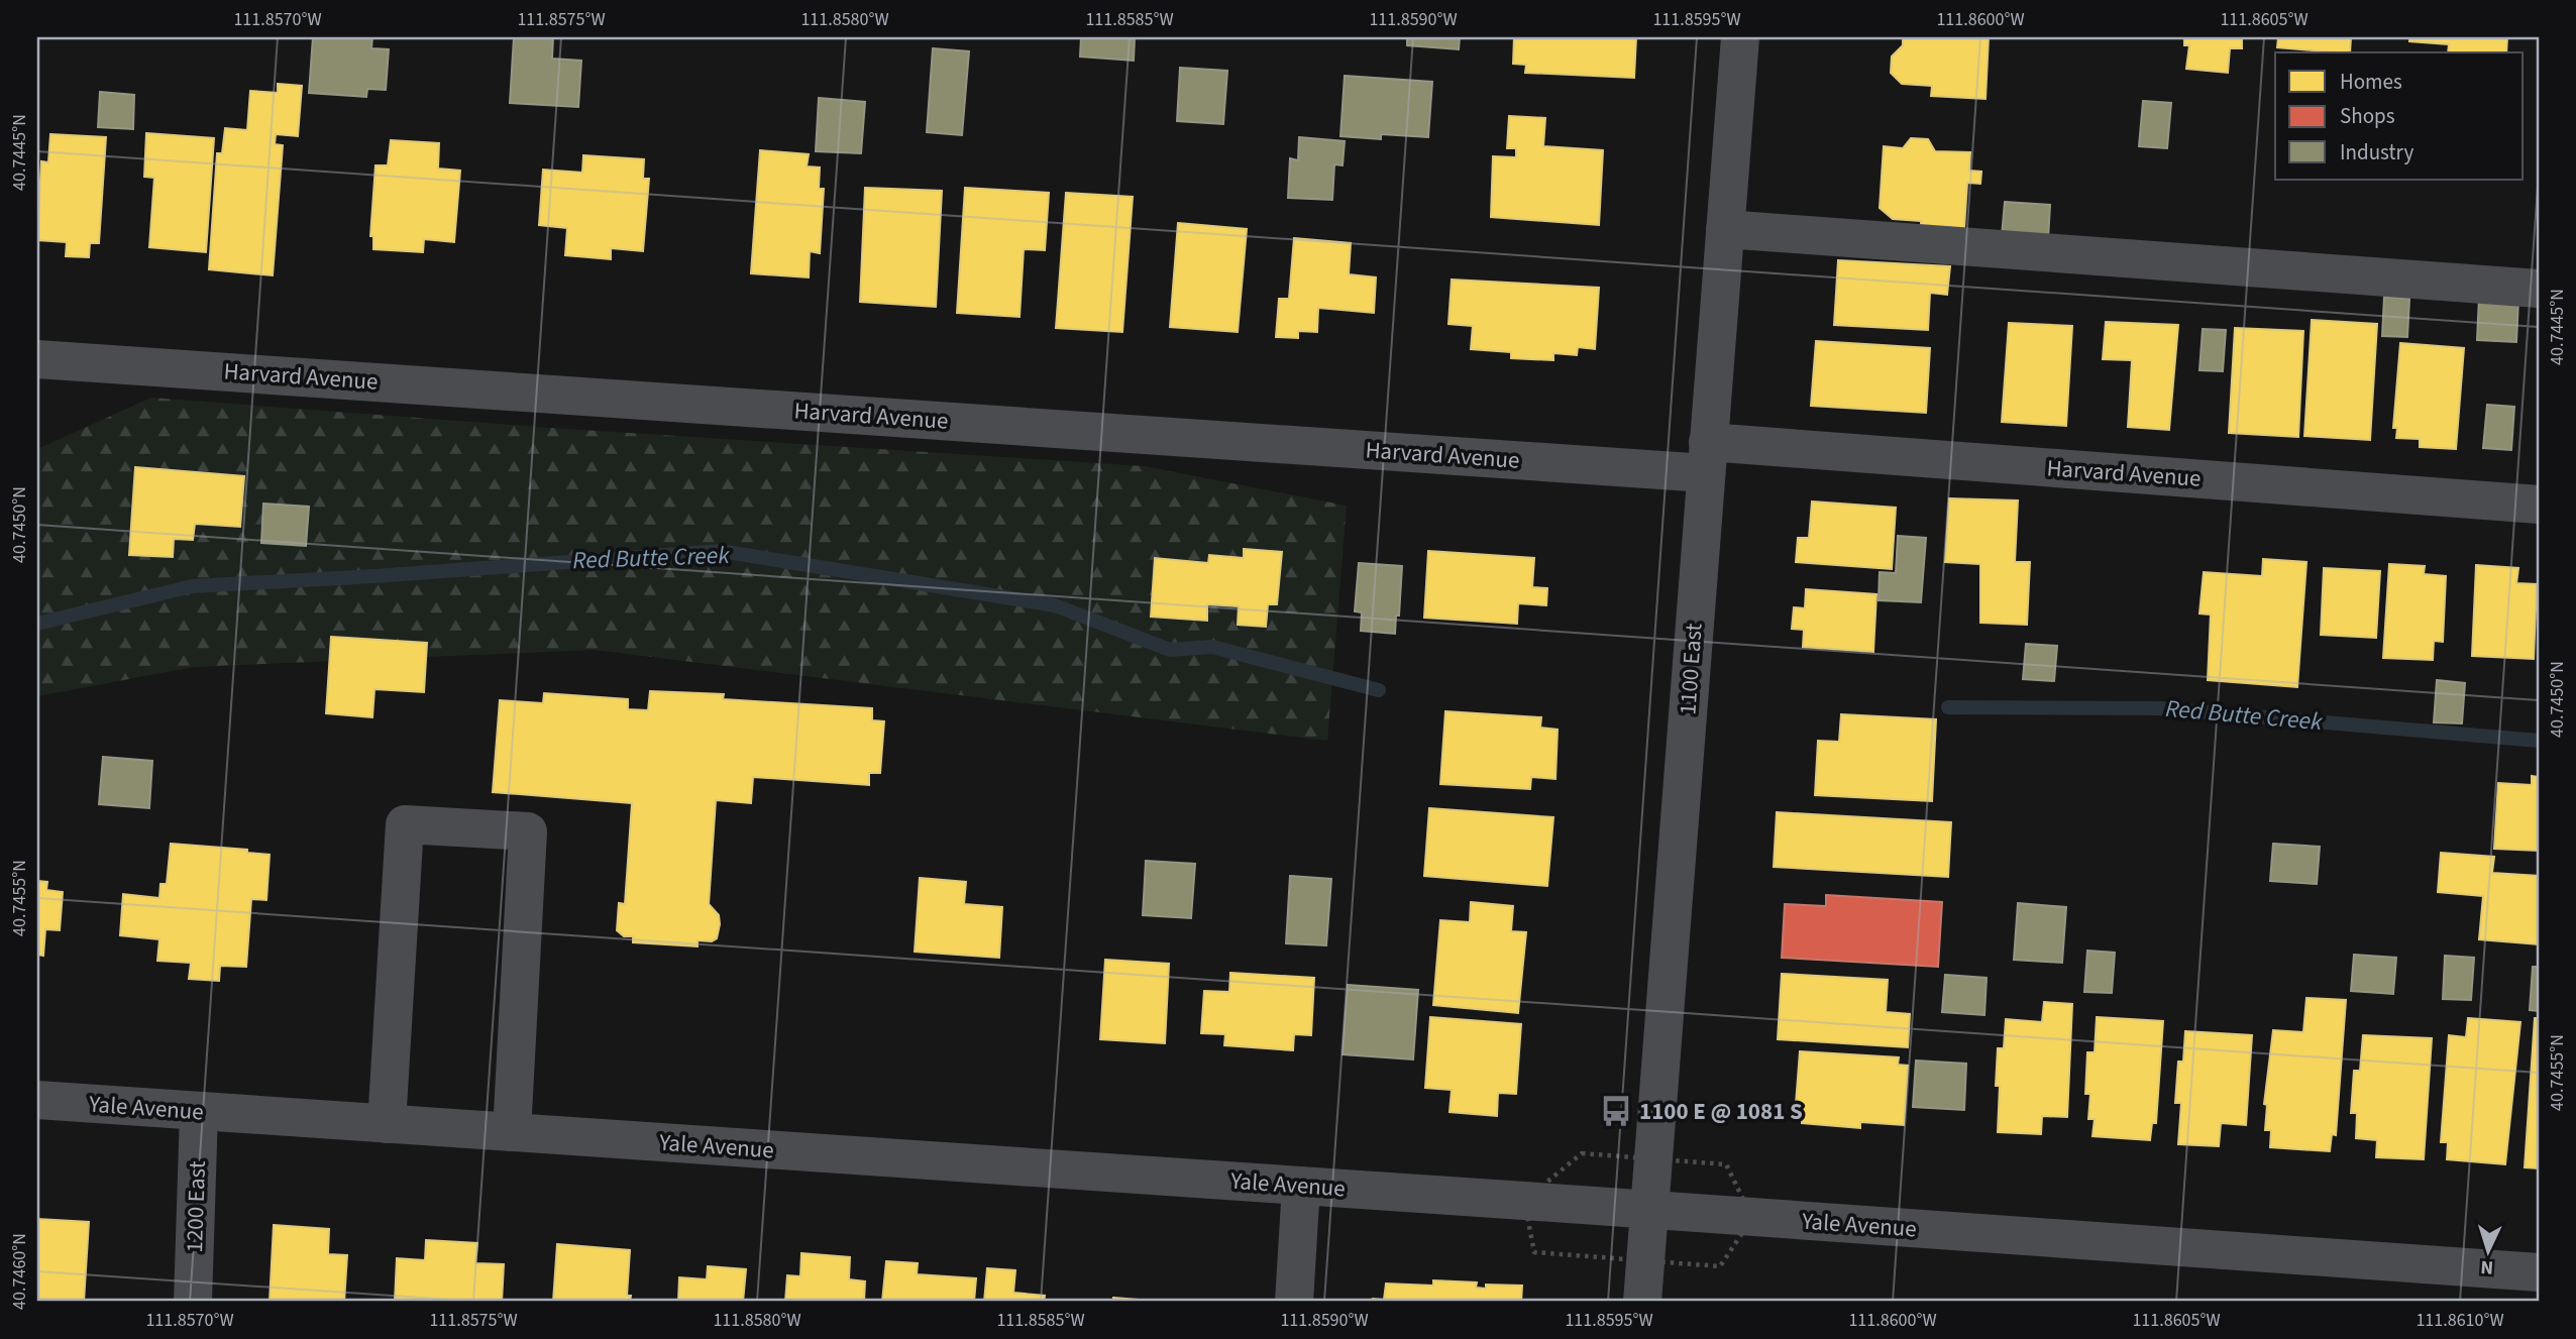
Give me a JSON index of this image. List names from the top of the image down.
{
  "streets": {
    "street": [
      "Harvard Avenue",
      "1100 East",
      "Yale Avenue",
      "1200 East"
    ]
  },
  "crossings": [
    ["Harvard Avenue", "1100 East"],
    ["1100 East", "Yale Avenue"],
    ["Yale Avenue", "1200 East"]
  ],
  "water": ["Red Butte Creek"],
  "places": {
    "bus stop": ["1100 E @ 1081 S"]
  },
  "legend": ["Homes", "Shops", "Industry"],
  "north": "bottom",
  "coordinates": [
    "111.8570°W",
    "111.8575°W",
    "111.8580°W",
    "111.8585°W",
    "111.8590°W",
    "111.8595°W",
    "111.8600°W",
    "111.8605°W",
    "40.7445°N",
    "40.7450°N",
    "40.7455°N",
    "40.7460°N",
    "111.8610°W"
  ]
}
